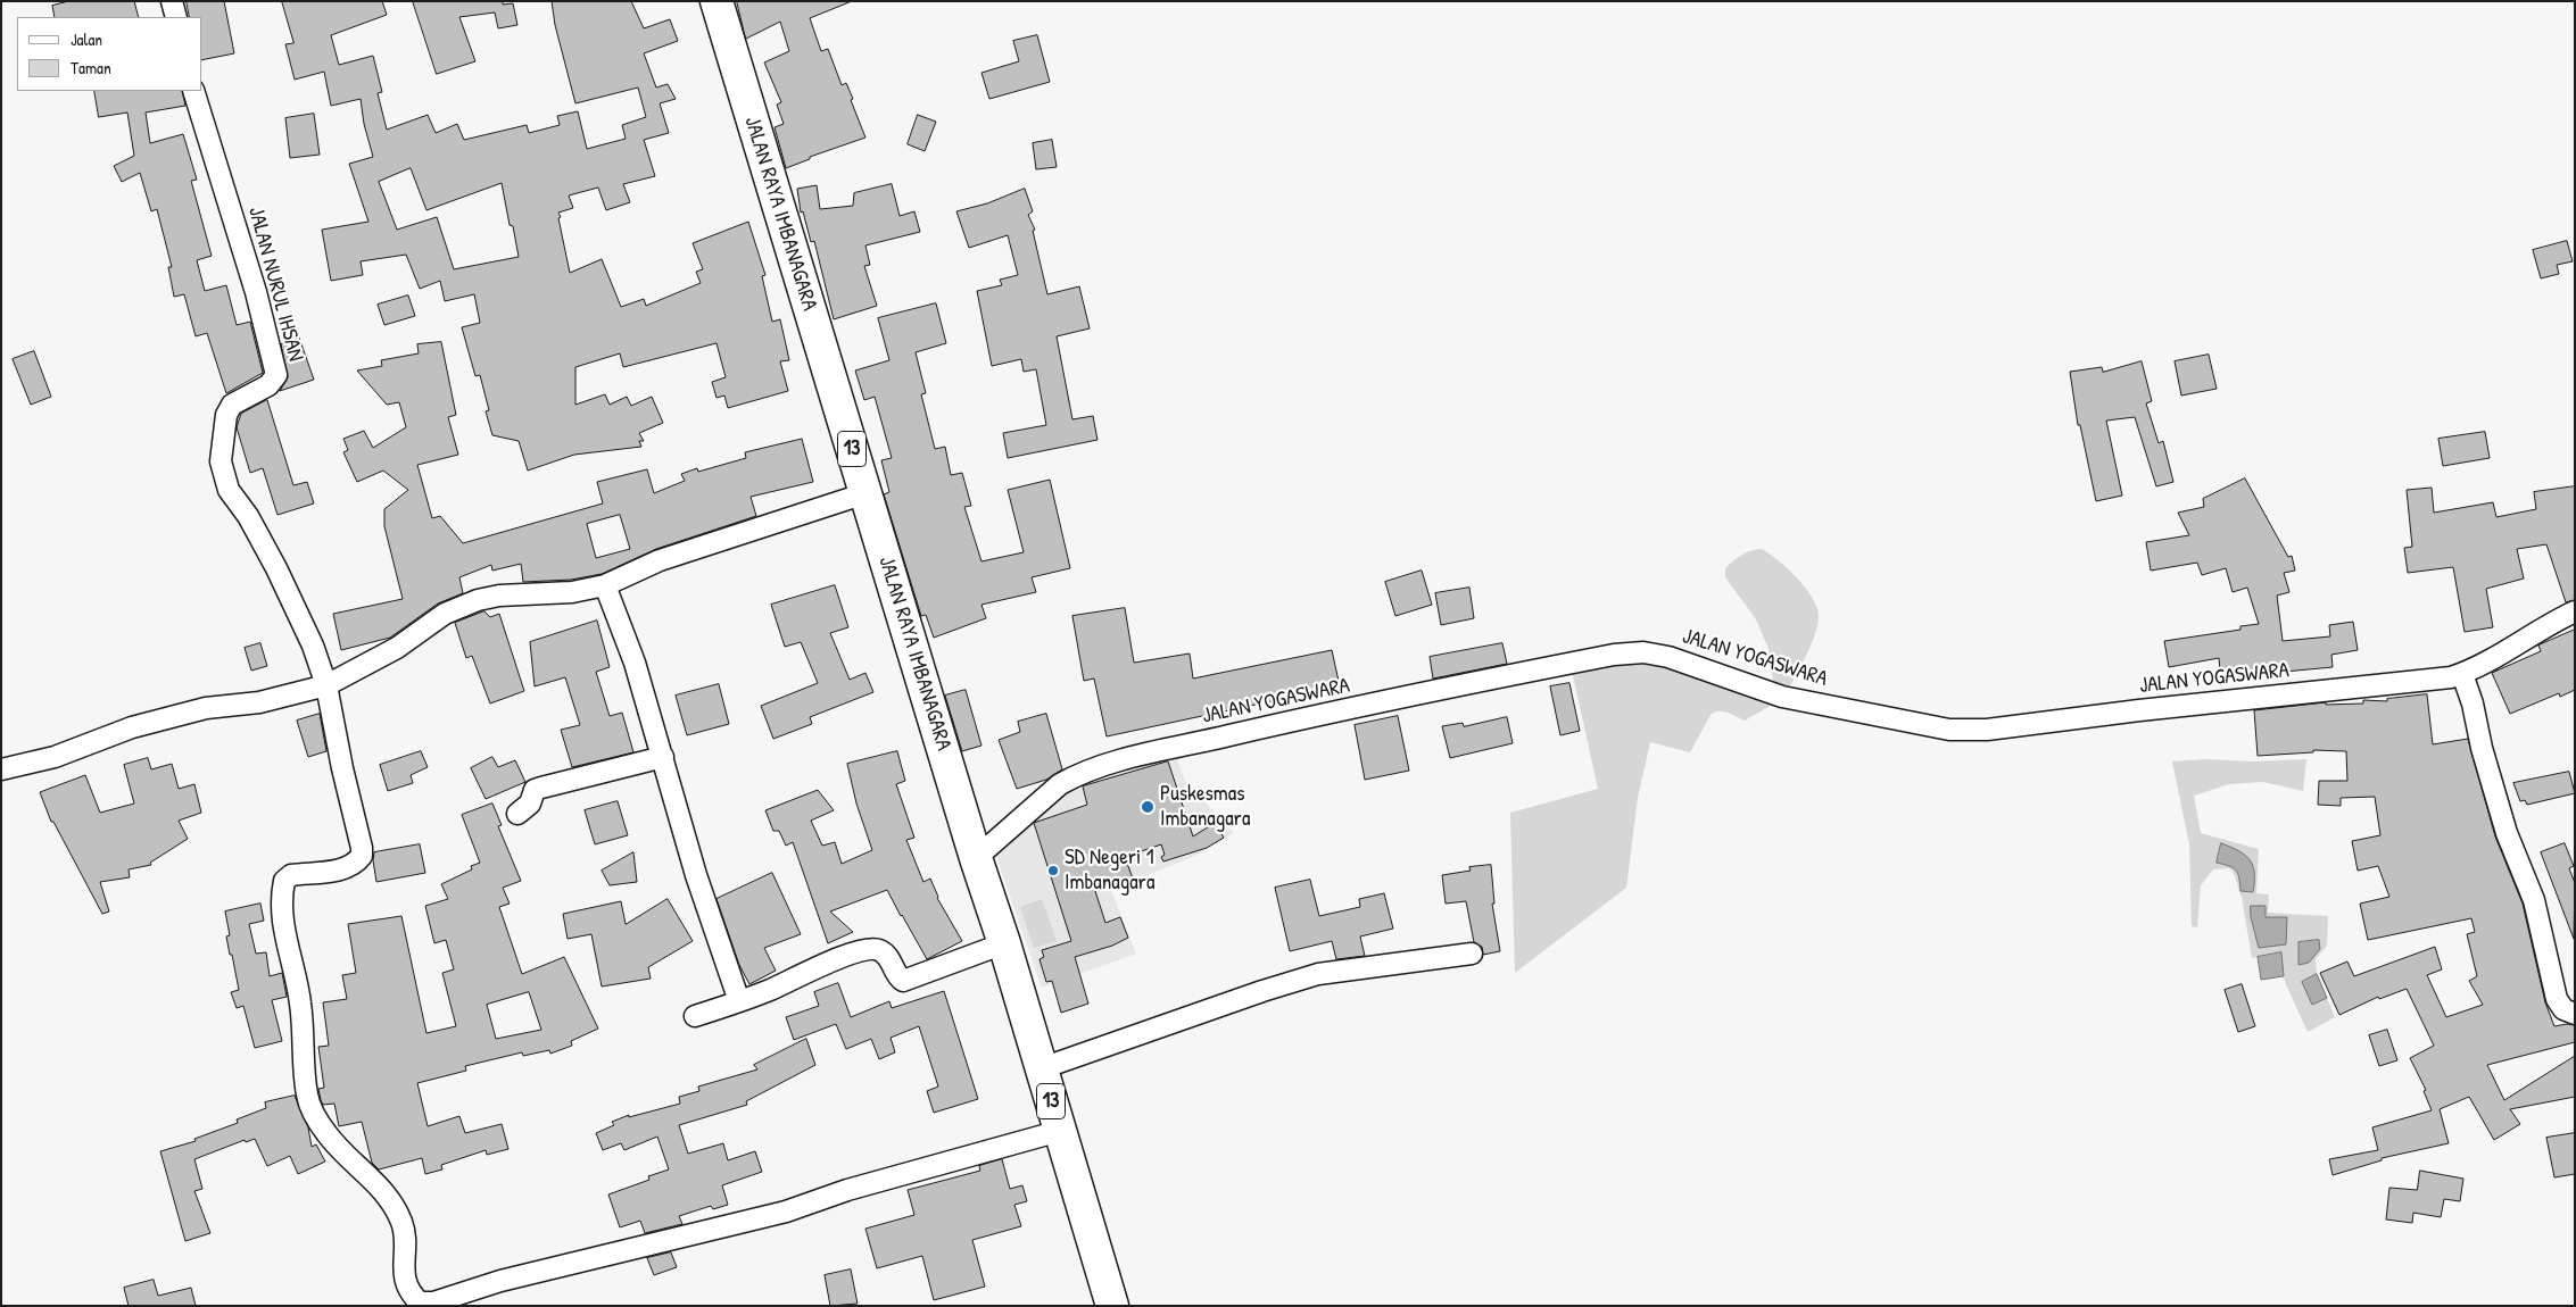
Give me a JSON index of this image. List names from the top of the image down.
{
  "streets": {
    "highway": ["JALAN RAYA IMBANAGARA", "13"],
    "street": ["JALAN NURUL IHSAN", "JALAN YOGASWARA"]
  },
  "crossings": [
    ["JALAN RAYA IMBANAGARA", "JALAN YOGASWARA"]
  ],
  "places": ["Puskesmas Imbanagara", "SD Negeri 1 Imbanagara"],
  "legend": ["Jalan", "Taman"]
}
